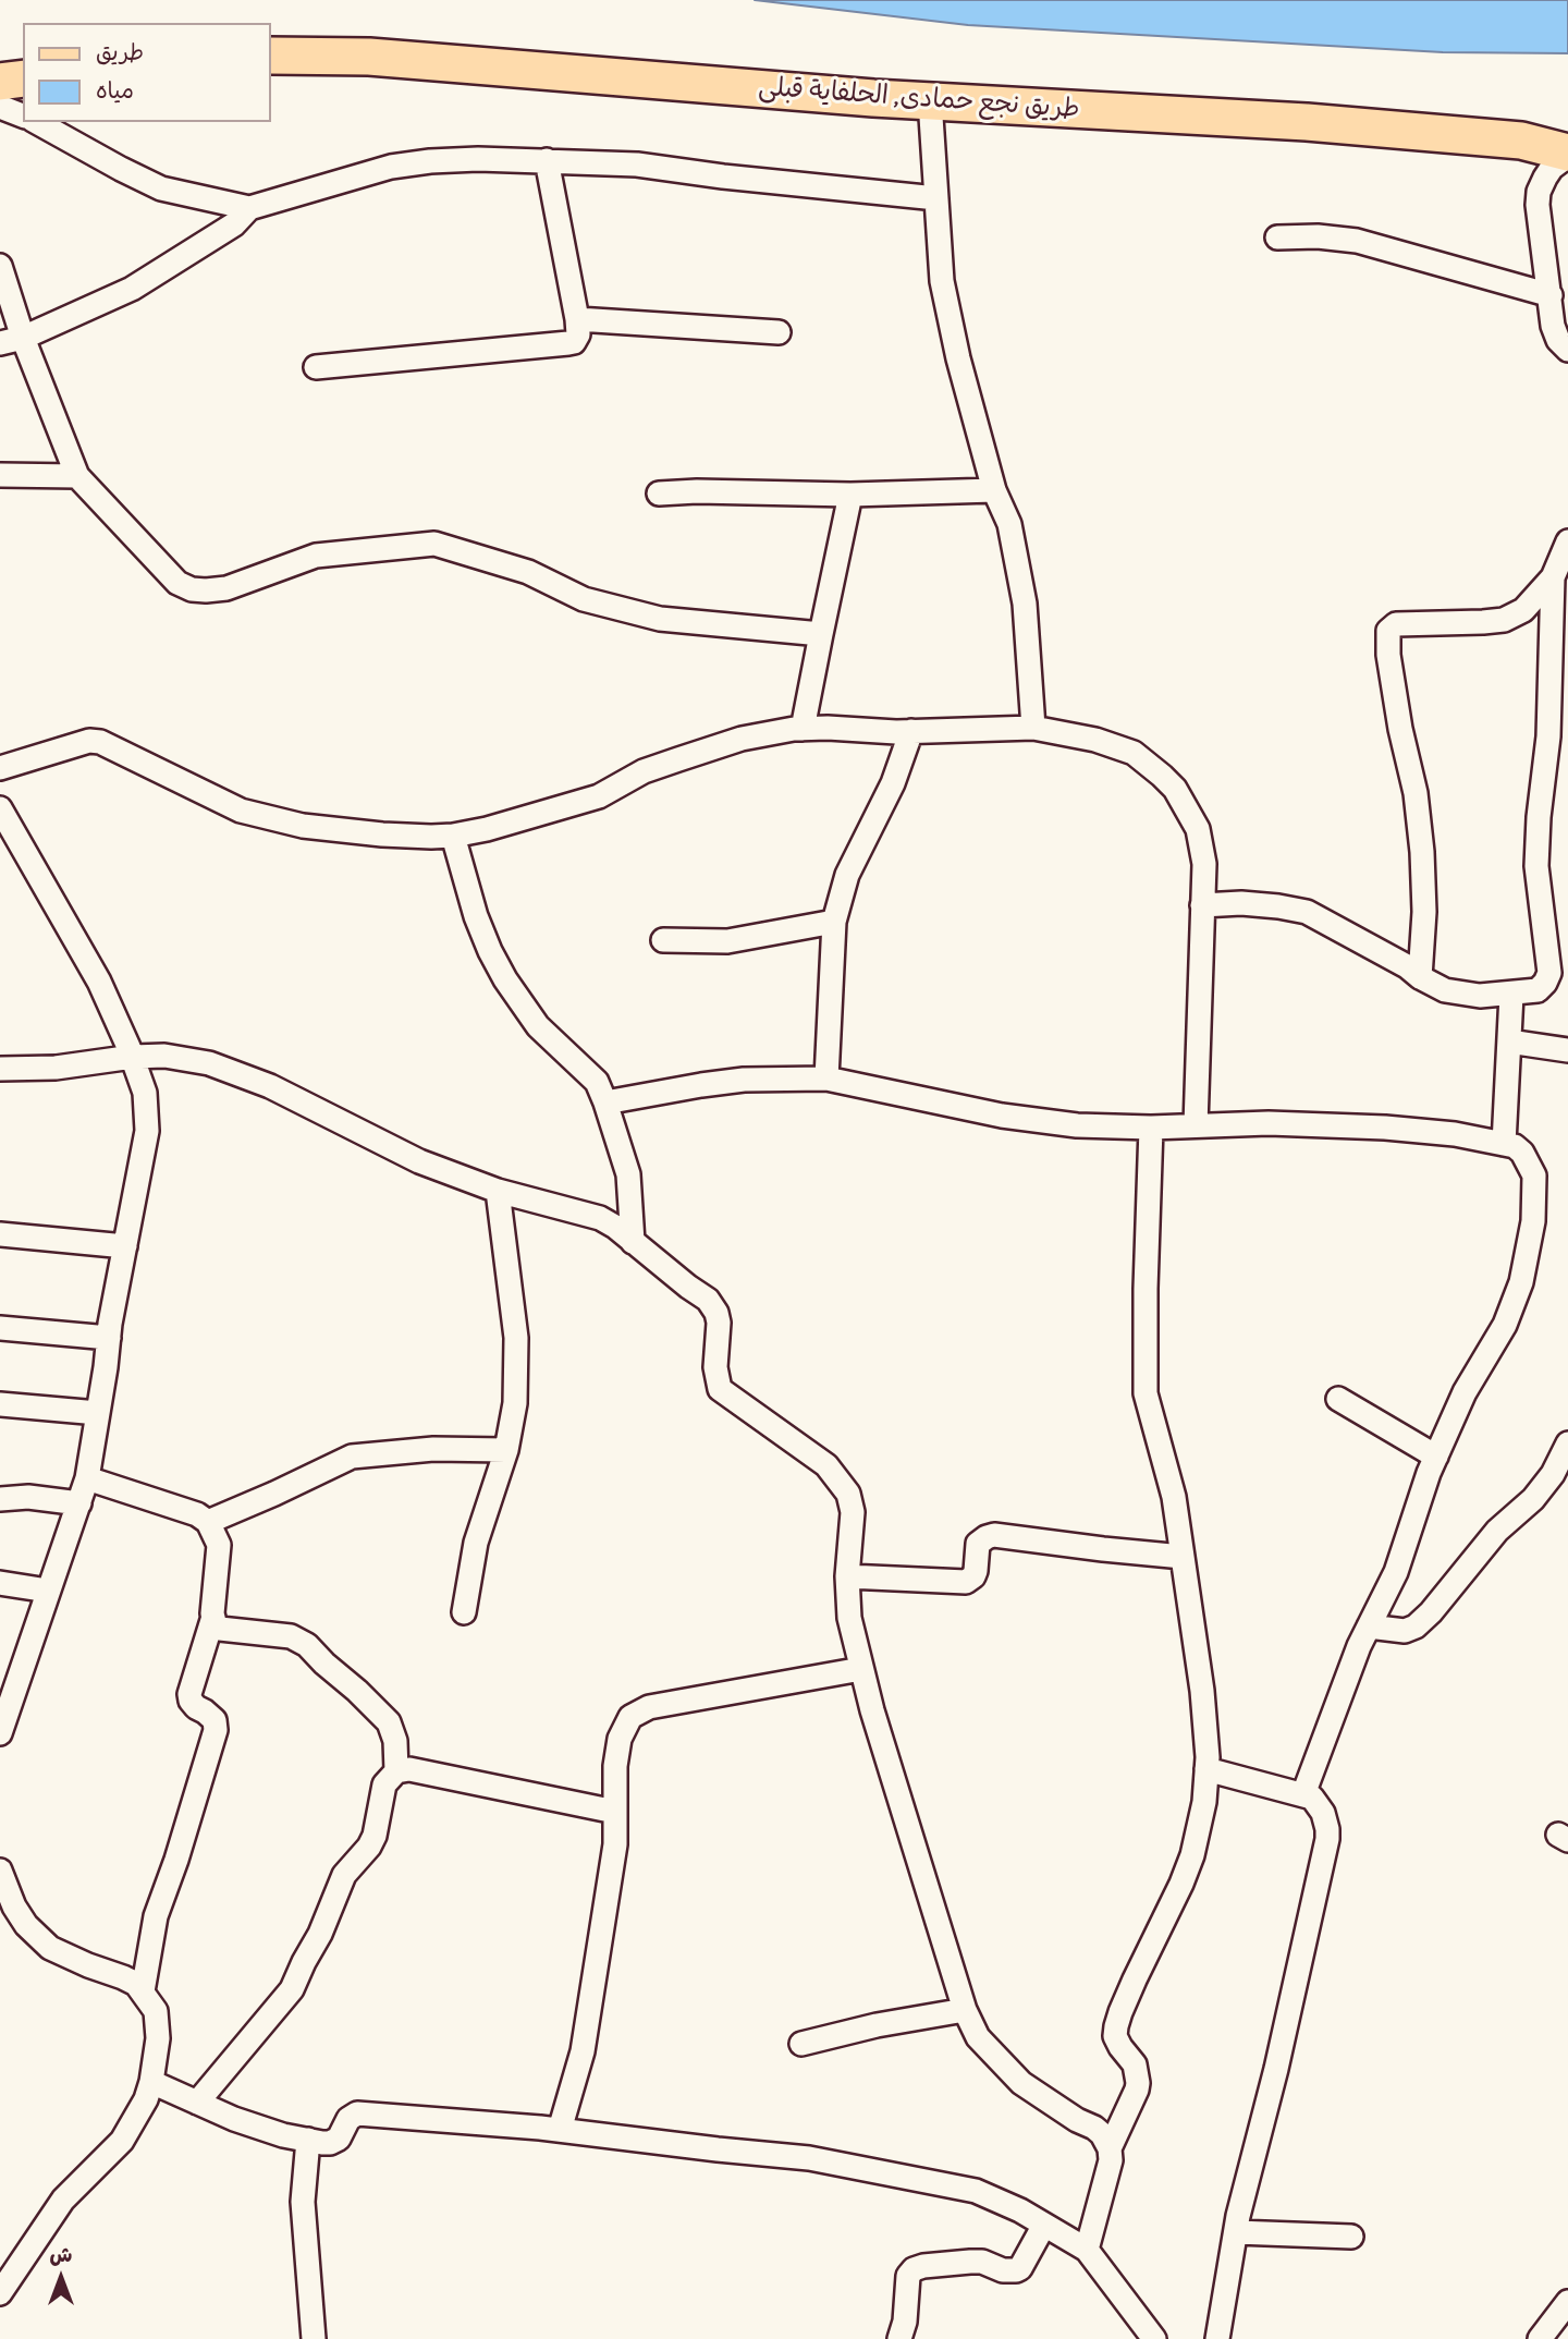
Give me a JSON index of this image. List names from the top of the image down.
{
  "streets": {
    "main road": ["طريق نجع حمادى, الحلفاية قبلى"]
  },
  "legend": ["طريق", "مياه"],
  "north": "top"
}
